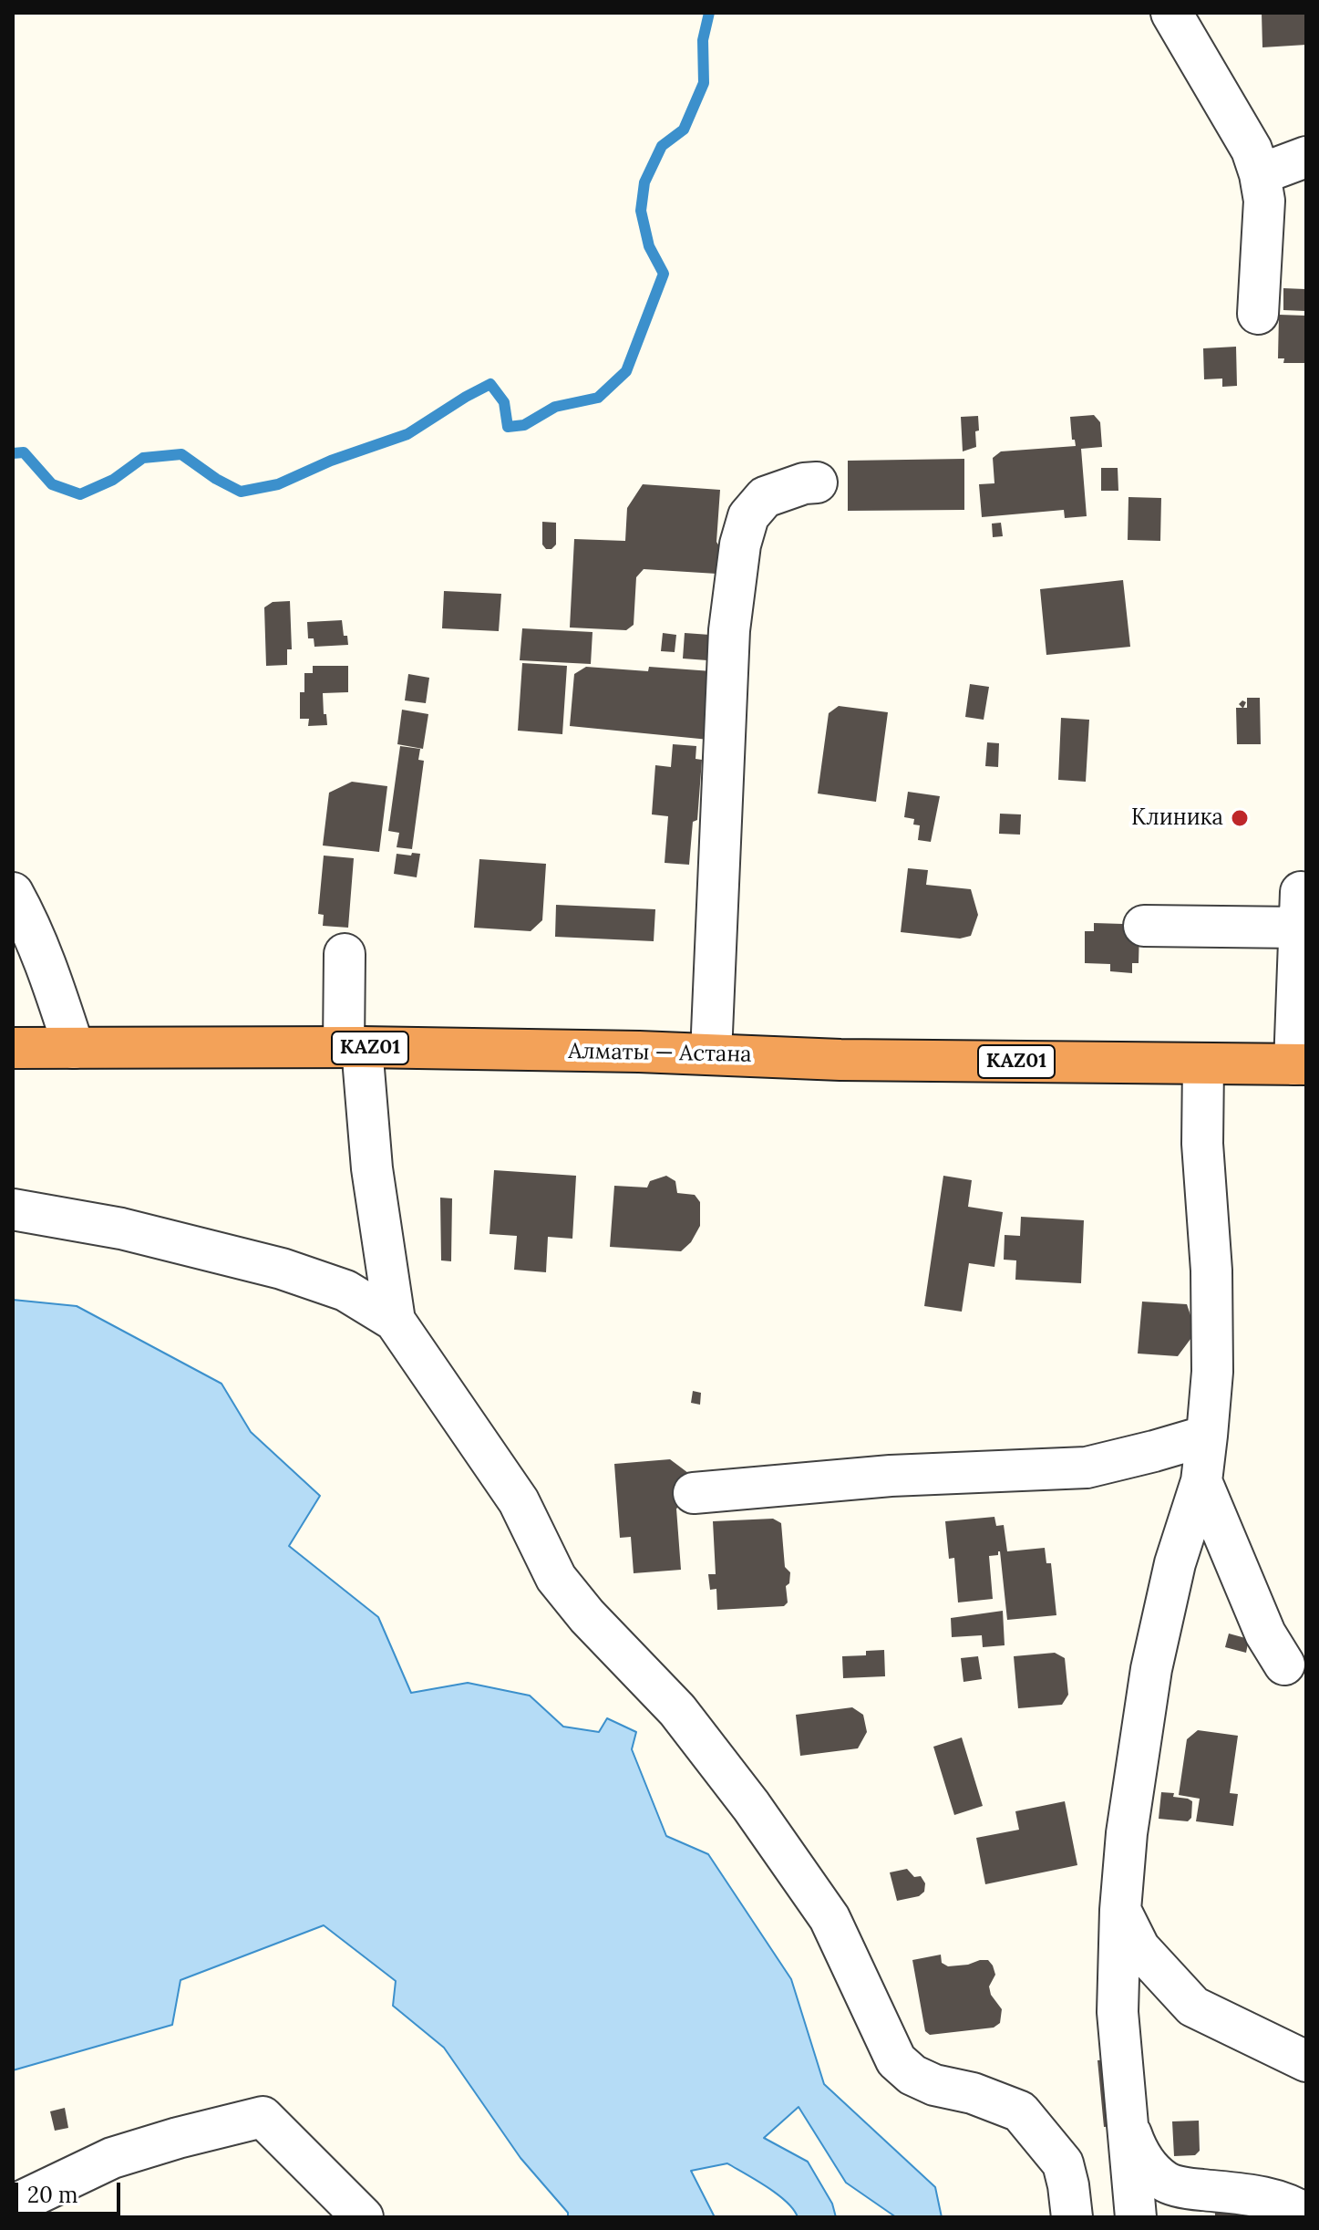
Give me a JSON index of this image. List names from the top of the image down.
{
  "streets": {
    "highway": ["KАZ01", "Алматы — Астана"]
  },
  "places": ["Клиника"],
  "scale_bar": "20 m"
}
